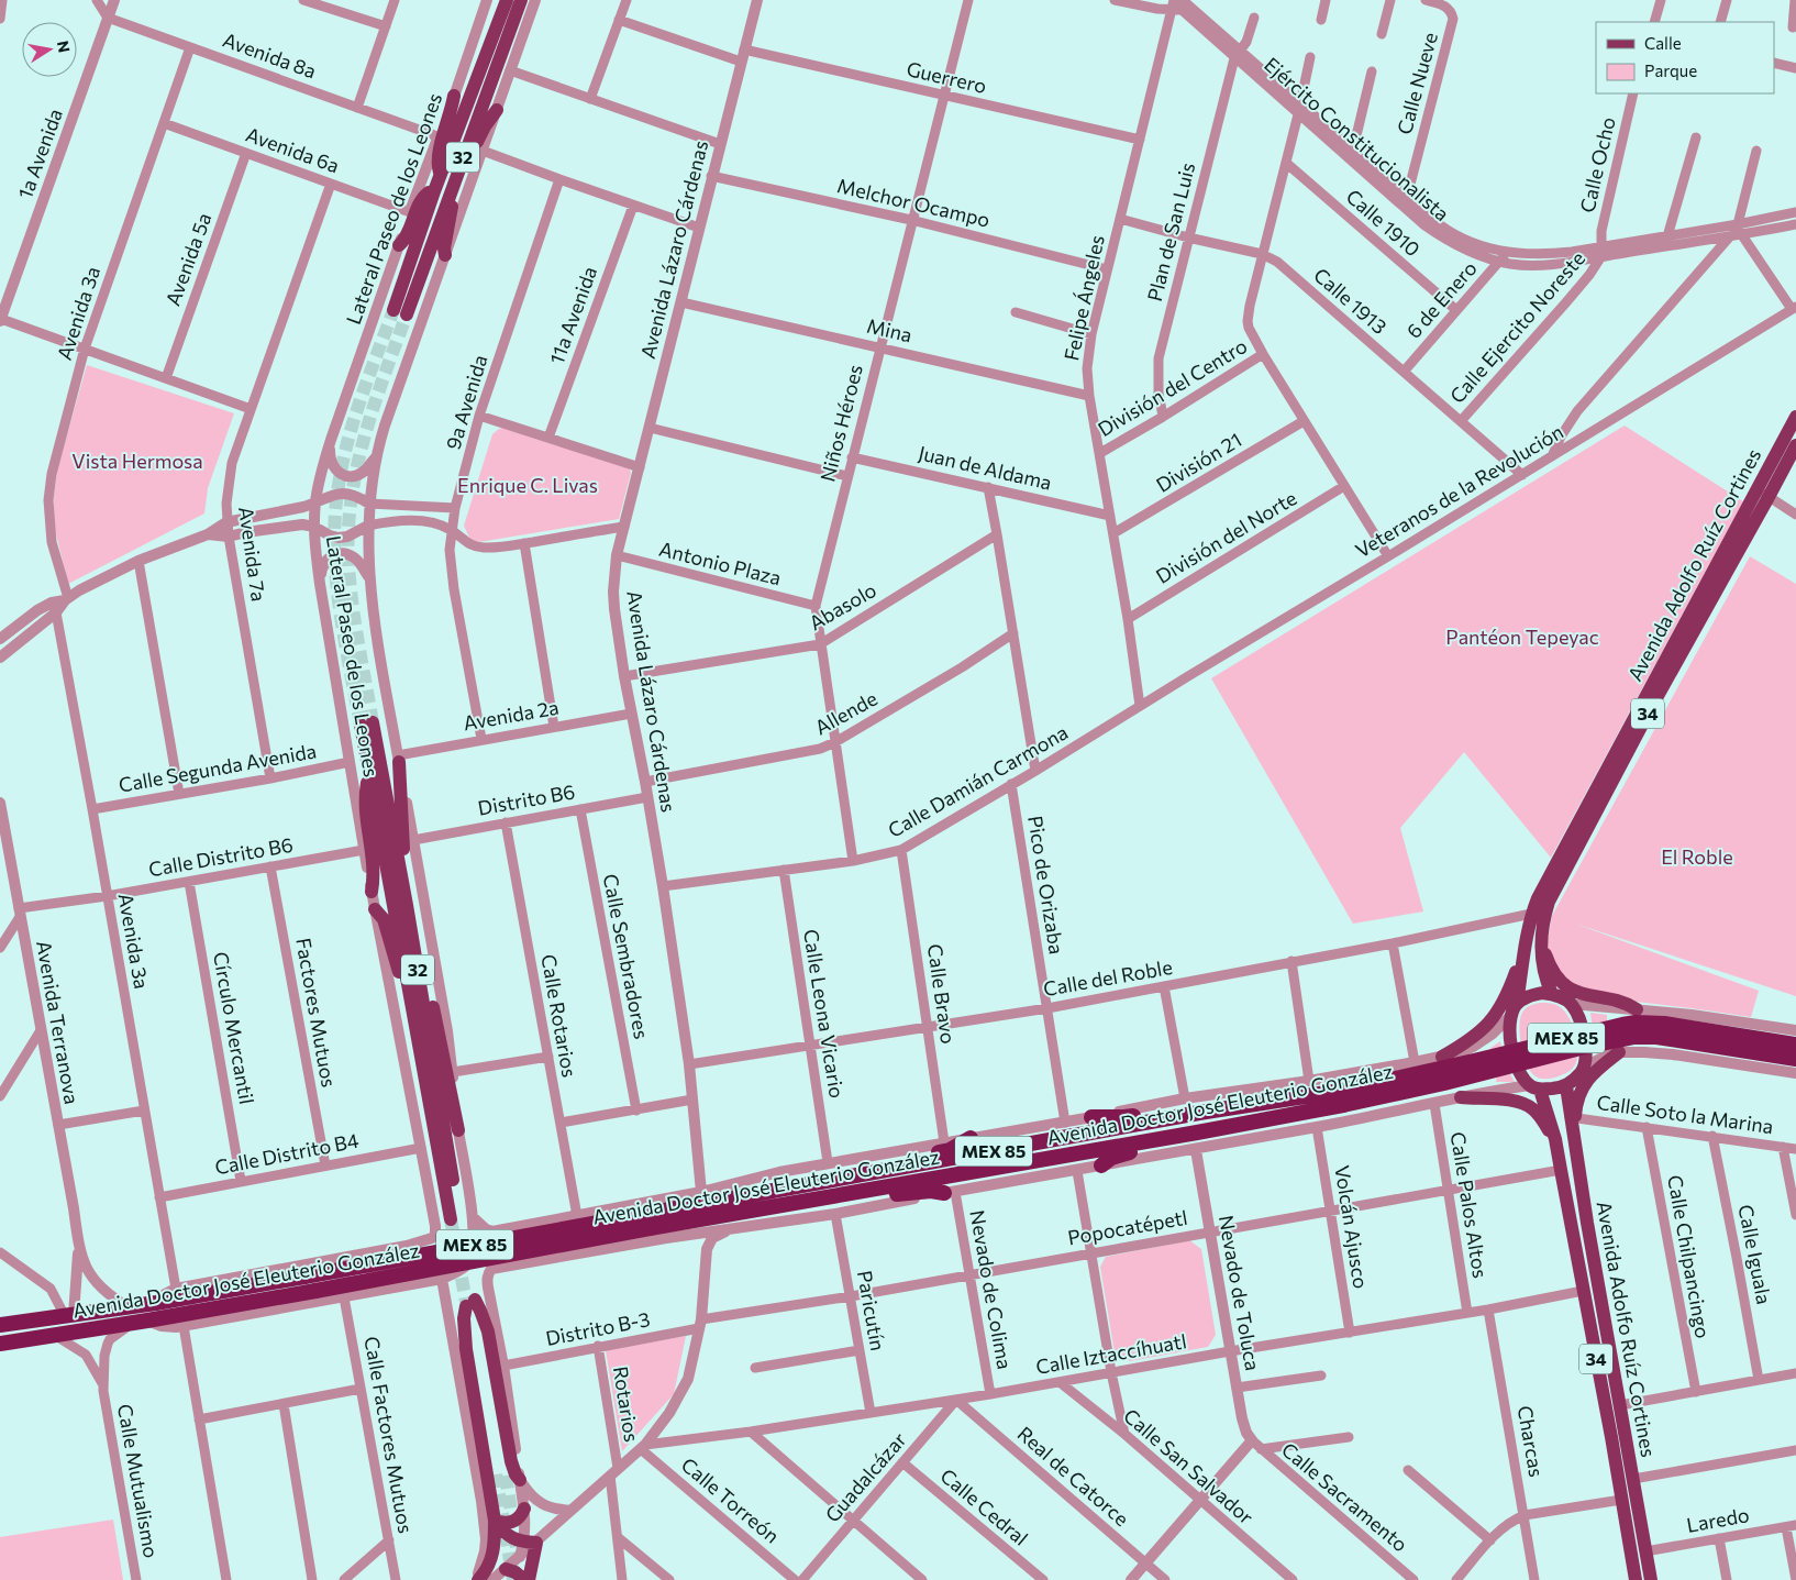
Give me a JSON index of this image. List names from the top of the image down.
{
  "streets": {
    "highway": ["MEX 85", "Avenida Doctor José Eleuterio González"],
    "main road": ["32", "Avenida Adolfo Ruíz Cortines", "34"],
    "street": [
      "Avenida 8a",
      "Guerrero",
      "Calle Nueve",
      "Ejército Constitucionalista",
      "Avenida 6a",
      "1a Avenida",
      "Calle Ocho",
      "Melchor Ocampo",
      "Lateral Paseo de los Leones",
      "Calle 1910",
      "Plan de San Luis",
      "Avenida Lázaro Cárdenas",
      "Avenida 5a",
      "Felipe Ángeles",
      "6 de Enero",
      "Calle 1913",
      "Avenida 3a",
      "11a Avenida",
      "Calle Ejercito Noreste",
      "Mina",
      "División del Centro",
      "9a Avenida",
      "Niños Héroes",
      "División 21",
      "Juan de Aldama",
      "Veteranos de la Revolución",
      "División del Norte",
      "Avenida 7a",
      "Antonio Plaza",
      "Abasolo",
      "Allende",
      "Avenida 2a",
      "Calle Segunda Avenida",
      "Calle Damián Carmona",
      "Distrito B6",
      "Calle Distrito B6",
      "Pico de Orizaba",
      "Calle Sembradores",
      "Calle del Roble",
      "Calle Bravo",
      "Factores Mutuos",
      "Calle Leona Vicario",
      "Calle Rotarios",
      "Avenida Terranova",
      "Círculo Mercantil",
      "Calle Soto la Marina",
      "Calle Distrito B4",
      "Calle Palos Altos",
      "Volcán Ajusco",
      "Popocatépetl",
      "Calle Iguala",
      "Calle Chilpancingo",
      "Nevado de Colima",
      "Nevado de Toluca",
      "Paricutín",
      "Distrito B-3",
      "Calle Iztaccíhuatl",
      "Rotarios",
      "Calle Factores Mutuos",
      "Charcas",
      "Calle San Salvador",
      "Real de Catorce",
      "Guadalcázar",
      "Calle Mutualismo",
      "Calle Sacramento",
      "Calle Torreón",
      "Calle Cedral",
      "Laredo"
    ]
  },
  "crossings": [
    ["Avenida 8a", "1a Avenida"],
    ["Avenida 8a", "Lateral Paseo de los Leones"],
    ["Avenida 8a", "Avenida 3a"],
    ["Guerrero", "Avenida Lázaro Cárdenas"],
    ["Guerrero", "Felipe Ángeles"],
    ["Guerrero", "Niños Héroes"],
    ["Calle Nueve", "Ejército Constitucionalista"],
    ["Ejército Constitucionalista", "Calle Ocho"],
    ["Ejército Constitucionalista", "Plan de San Luis"],
    ["Ejército Constitucionalista", "Felipe Ángeles"],
    ["Ejército Constitucionalista", "6 de Enero"],
    ["Ejército Constitucionalista", "Calle Ejercito Noreste"],
    ["Avenida 6a", "Lateral Paseo de los Leones"],
    ["Avenida 6a", "Avenida 5a"],
    ["Avenida 6a", "Avenida 3a"],
    ["Avenida 6a", "Avenida 7a"],
    ["32", "Lateral Paseo de los Leones"],
    ["32", "Avenida Doctor José Eleuterio González"],
    ["Calle Ocho", "Calle Ejercito Noreste"],
    ["Melchor Ocampo", "Avenida Lázaro Cárdenas"],
    ["Melchor Ocampo", "Felipe Ángeles"],
    ["Melchor Ocampo", "Niños Héroes"],
    ["Lateral Paseo de los Leones", "Avenida 3a"],
    ["Lateral Paseo de los Leones", "Avenida 2a"],
    ["Lateral Paseo de los Leones", "Calle Segunda Avenida"],
    ["Lateral Paseo de los Leones", "Distrito B6"],
    ["Lateral Paseo de los Leones", "Calle Distrito B6"],
    ["Lateral Paseo de los Leones", "Avenida Doctor José Eleuterio González"],
    ["Lateral Paseo de los Leones", "Calle Distrito B4"],
    ["Calle 1910", "6 de Enero"],
    ["Plan de San Luis", "Calle 1913"],
    ["Plan de San Luis", "División del Centro"],
    ["Avenida Lázaro Cárdenas", "Mina"],
    ["Avenida Lázaro Cárdenas", "Antonio Plaza"],
    ["Avenida Lázaro Cárdenas", "Abasolo"],
    ["Avenida Lázaro Cárdenas", "Allende"],
    ["Avenida Lázaro Cárdenas", "Avenida 2a"],
    ["Avenida Lázaro Cárdenas", "Calle Damián Carmona"],
    ["Avenida Lázaro Cárdenas", "Distrito B6"],
    ["Avenida Lázaro Cárdenas", "Calle del Roble"],
    ["Avenida Lázaro Cárdenas", "Avenida Doctor José Eleuterio González"],
    ["Felipe Ángeles", "Calle 1913"],
    ["Felipe Ángeles", "Mina"],
    ["Felipe Ángeles", "División del Centro"],
    ["Felipe Ángeles", "División 21"],
    ["Felipe Ángeles", "Juan de Aldama"],
    ["Felipe Ángeles", "Veteranos de la Revolución"],
    ["Felipe Ángeles", "División del Norte"],
    ["Felipe Ángeles", "Calle Damián Carmona"],
    ["6 de Enero", "Calle 1913"],
    ["Calle 1913", "Calle Ejercito Noreste"],
    ["Calle 1913", "Veteranos de la Revolución"],
    ["Avenida 3a", "Calle Segunda Avenida"],
    ["Avenida 3a", "Calle Distrito B6"],
    ["Avenida 3a", "Calle Distrito B4"],
    ["Mina", "Niños Héroes"],
    ["9a Avenida", "Avenida 2a"],
    ["Niños Héroes", "Juan de Aldama"],
    ["Niños Héroes", "Antonio Plaza"],
    ["Niños Héroes", "Abasolo"],
    ["Niños Héroes", "Allende"],
    ["Niños Héroes", "Calle Damián Carmona"],
    ["Veteranos de la Revolución", "Calle Damián Carmona"],
    ["Avenida 7a", "Calle Segunda Avenida"],
    ["Avenida Adolfo Ruíz Cortines", "34"],
    ["Avenida Adolfo Ruíz Cortines", "Calle del Roble"],
    ["Avenida Adolfo Ruíz Cortines", "Avenida Doctor José Eleuterio González"],
    ["Avenida Adolfo Ruíz Cortines", "Calle Soto la Marina"],
    ["Avenida Adolfo Ruíz Cortines", "Popocatépetl"],
    ["Avenida Adolfo Ruíz Cortines", "Calle Iztaccíhuatl"],
    ["Avenida Adolfo Ruíz Cortines", "Laredo"],
    ["34", "Avenida Doctor José Eleuterio González"],
    ["Calle Damián Carmona", "Pico de Orizaba"],
    ["Calle Damián Carmona", "Calle Bravo"],
    ["Calle Damián Carmona", "Calle Leona Vicario"],
    ["Distrito B6", "Calle Sembradores"],
    ["Distrito B6", "Calle Rotarios"],
    ["Calle Distrito B6", "Factores Mutuos"],
    ["Calle Distrito B6", "Avenida Terranova"],
    ["Calle Distrito B6", "Círculo Mercantil"],
    ["Pico de Orizaba", "Calle del Roble"],
    ["Pico de Orizaba", "Avenida Doctor José Eleuterio González"],
    ["Calle del Roble", "Calle Bravo"],
    ["Calle del Roble", "Calle Leona Vicario"],
    ["Calle Bravo", "Avenida Doctor José Eleuterio González"],
    ["Factores Mutuos", "Calle Distrito B4"],
    ["Calle Leona Vicario", "Avenida Doctor José Eleuterio González"],
    ["Calle Rotarios", "Avenida Doctor José Eleuterio González"],
    ["Avenida Terranova", "Avenida Doctor José Eleuterio González"],
    ["Círculo Mercantil", "Calle Distrito B4"],
    ["Avenida Doctor José Eleuterio González", "Calle Palos Altos"],
    ["Avenida Doctor José Eleuterio González", "Volcán Ajusco"],
    ["Avenida Doctor José Eleuterio González", "Nevado de Colima"],
    ["Avenida Doctor José Eleuterio González", "Nevado de Toluca"],
    ["Avenida Doctor José Eleuterio González", "Paricutín"],
    ["Avenida Doctor José Eleuterio González", "Distrito B-3"],
    ["Avenida Doctor José Eleuterio González", "Calle Mutualismo"],
    ["Calle Soto la Marina", "Calle Iguala"],
    ["Calle Soto la Marina", "Calle Chilpancingo"],
    ["Calle Palos Altos", "Popocatépetl"],
    ["Calle Palos Altos", "Calle Iztaccíhuatl"],
    ["Volcán Ajusco", "Popocatépetl"],
    ["Volcán Ajusco", "Calle Iztaccíhuatl"],
    ["Popocatépetl", "Nevado de Colima"],
    ["Popocatépetl", "Nevado de Toluca"],
    ["Popocatépetl", "Paricutín"],
    ["Popocatépetl", "Distrito B-3"],
    ["Nevado de Colima", "Calle Iztaccíhuatl"],
    ["Nevado de Toluca", "Calle Iztaccíhuatl"],
    ["Nevado de Toluca", "Calle Sacramento"],
    ["Paricutín", "Calle Iztaccíhuatl"],
    ["Distrito B-3", "Rotarios"],
    ["Calle Iztaccíhuatl", "Charcas"],
    ["Calle Iztaccíhuatl", "Calle San Salvador"],
    ["Calle Iztaccíhuatl", "Real de Catorce"],
    ["Calle Iztaccíhuatl", "Guadalcázar"],
    ["Calle Iztaccíhuatl", "Calle Torreón"],
    ["Real de Catorce", "Guadalcázar"],
    ["Guadalcázar", "Calle Cedral"]
  ],
  "parks": [
    "Vista Hermosa",
    "Enrique C. Livas",
    "Pantéon Tepeyac",
    "El Roble"
  ],
  "legend": ["Calle", "Parque"],
  "north": "right"
}
